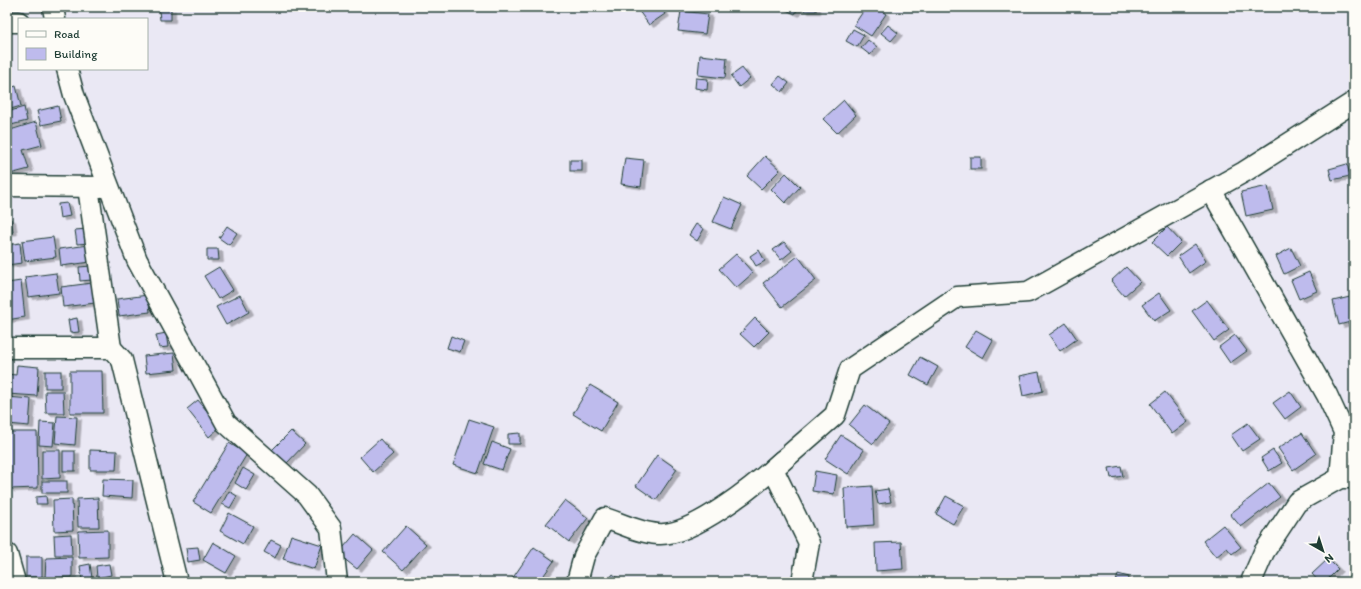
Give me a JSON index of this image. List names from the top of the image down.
{
  "legend": ["Road", "Building"],
  "north": "bottom right"
}
